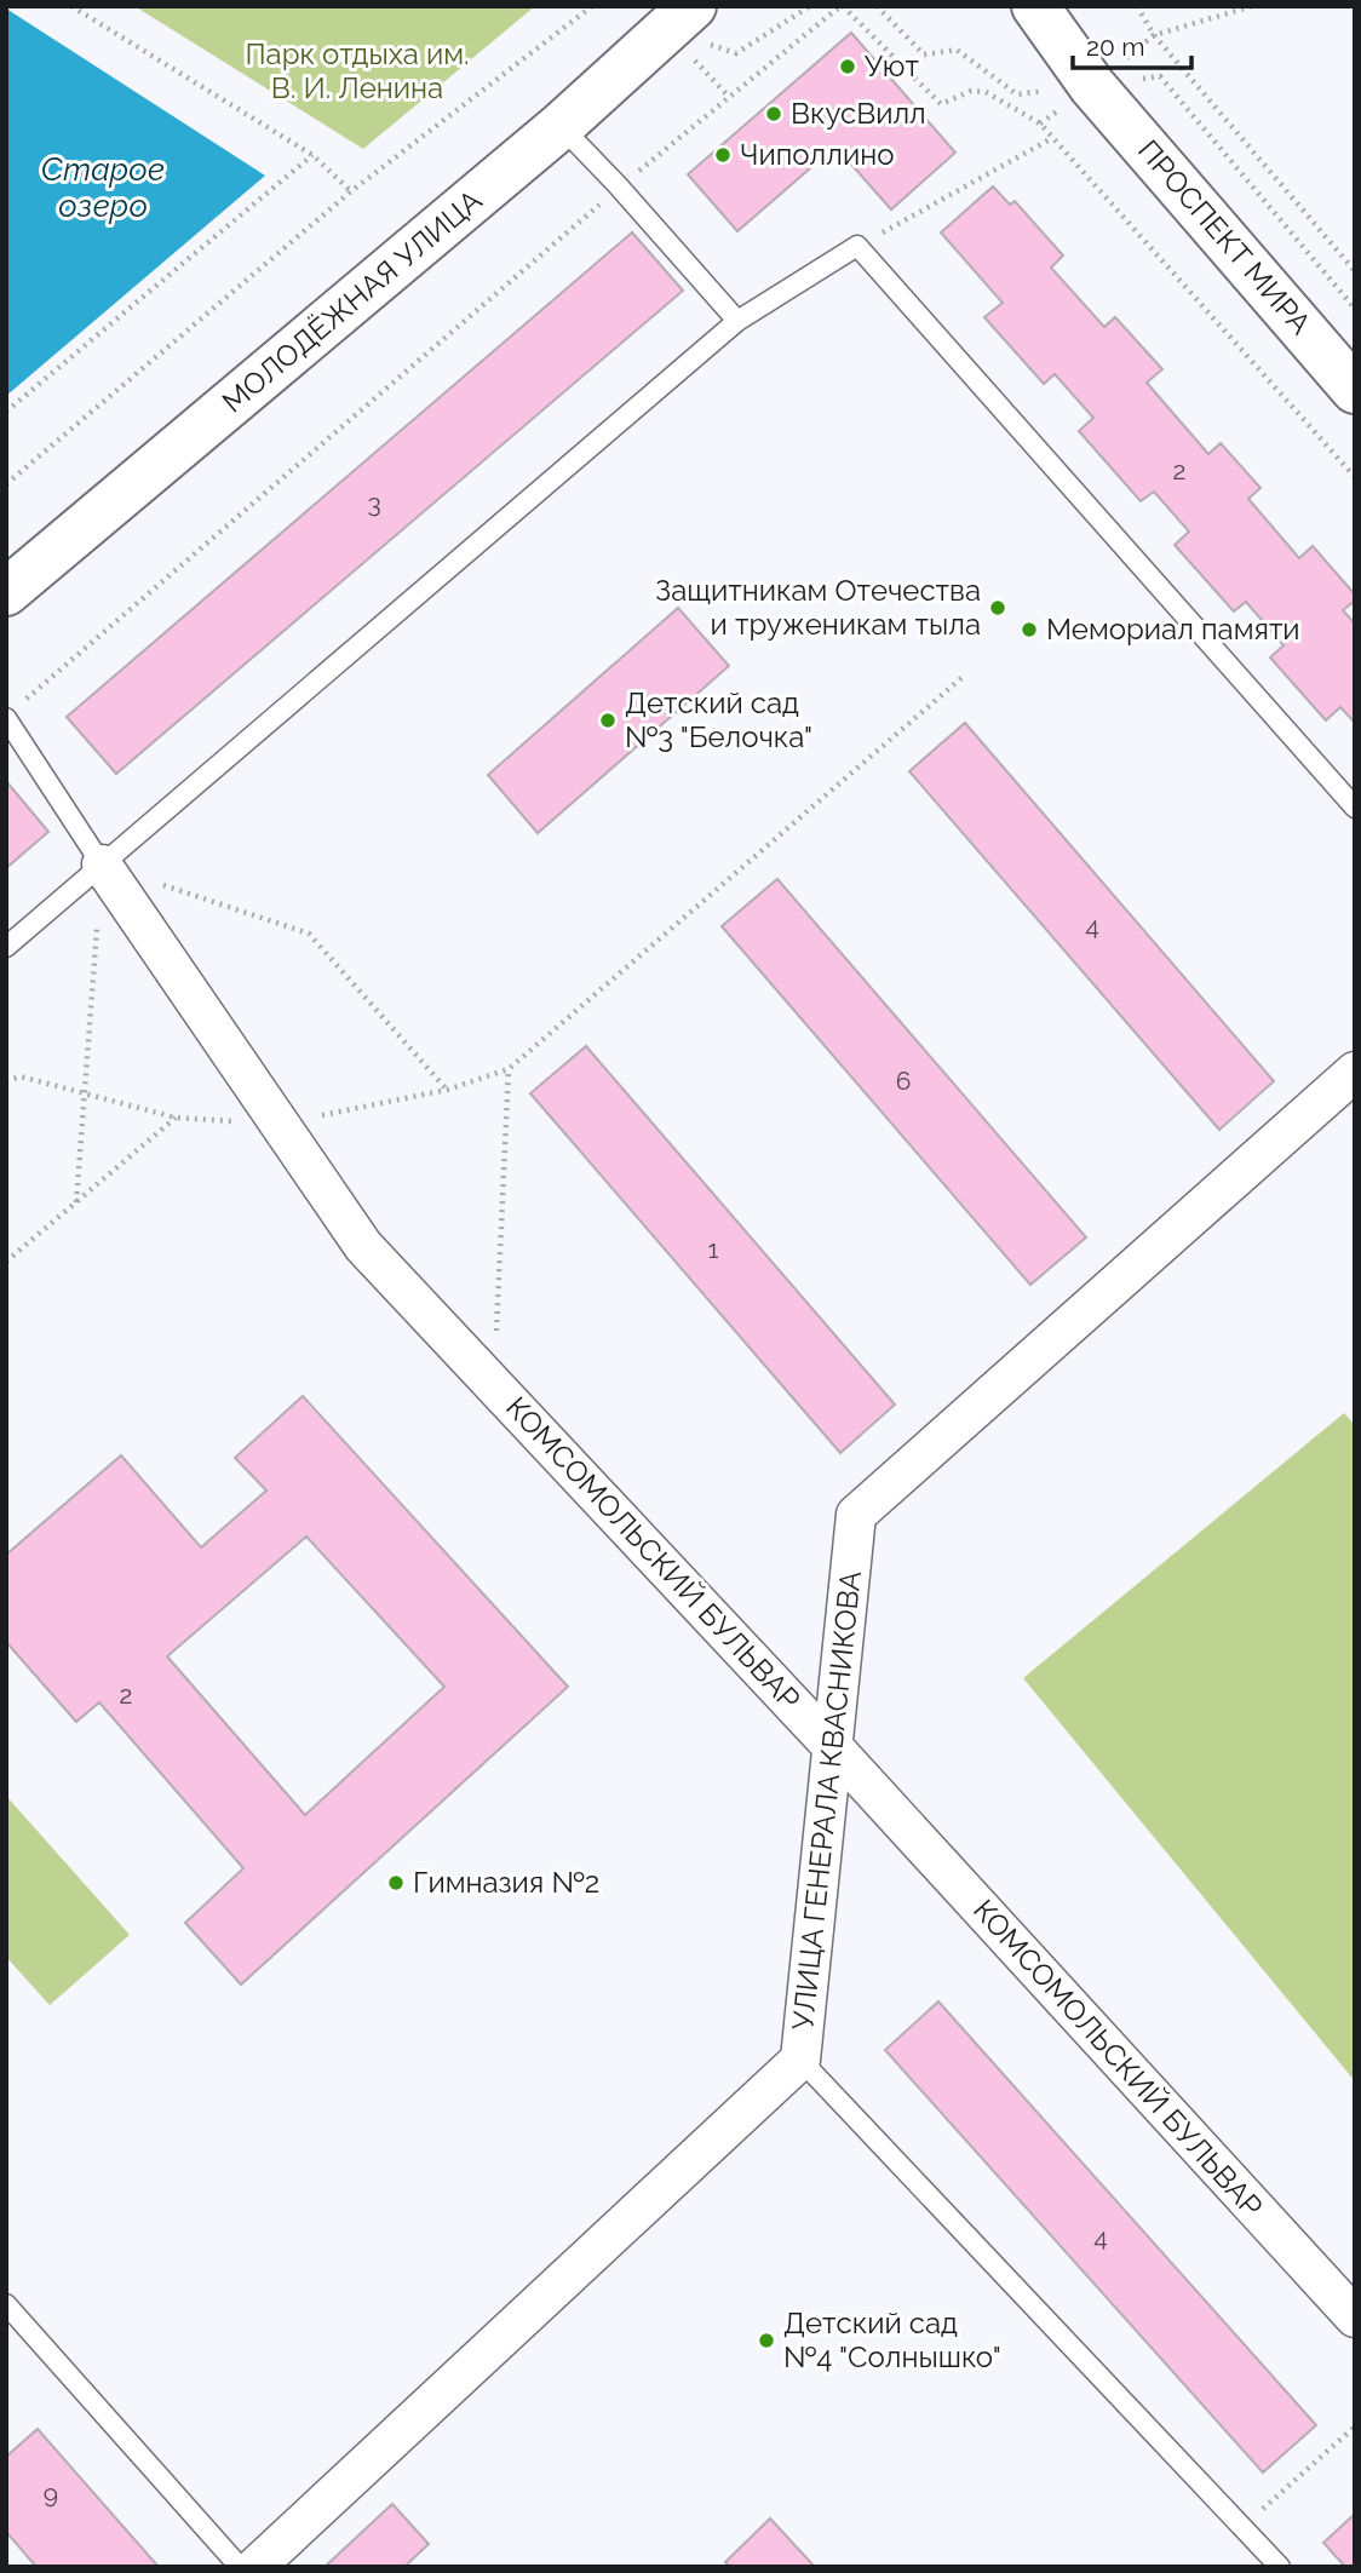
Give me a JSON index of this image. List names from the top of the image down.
{
  "streets": {
    "street": [
      "ПРОСПЕКТ МИРА",
      "МОЛОДЁЖНАЯ УЛИЦА",
      "КОМСОМОЛЬСКИЙ БУЛЬВАР",
      "УЛИЦА ГЕНЕРАЛА КВАСНИКОВА"
    ]
  },
  "crossings": [
    ["КОМСОМОЛЬСКИЙ БУЛЬВАР", "УЛИЦА ГЕНЕРАЛА КВАСНИКОВА"]
  ],
  "water": ["Старое озеро"],
  "parks": ["Парк отдыха им. В. И. Ленина"],
  "places": [
    "Уют",
    "ВкусВилл",
    "Чиполлино",
    "Защитникам Отечества и труженикам тыла",
    "Мемориал памяти",
    "Детский сад №3 \"Белочка\"",
    "Гимназия №2",
    "Детский сад №4 \"Солнышко\""
  ],
  "house_numbers": [
    "2",
    "3",
    "4",
    "6",
    "1",
    "2",
    "4",
    "9"
  ],
  "scale_bar": "20 m"
}
